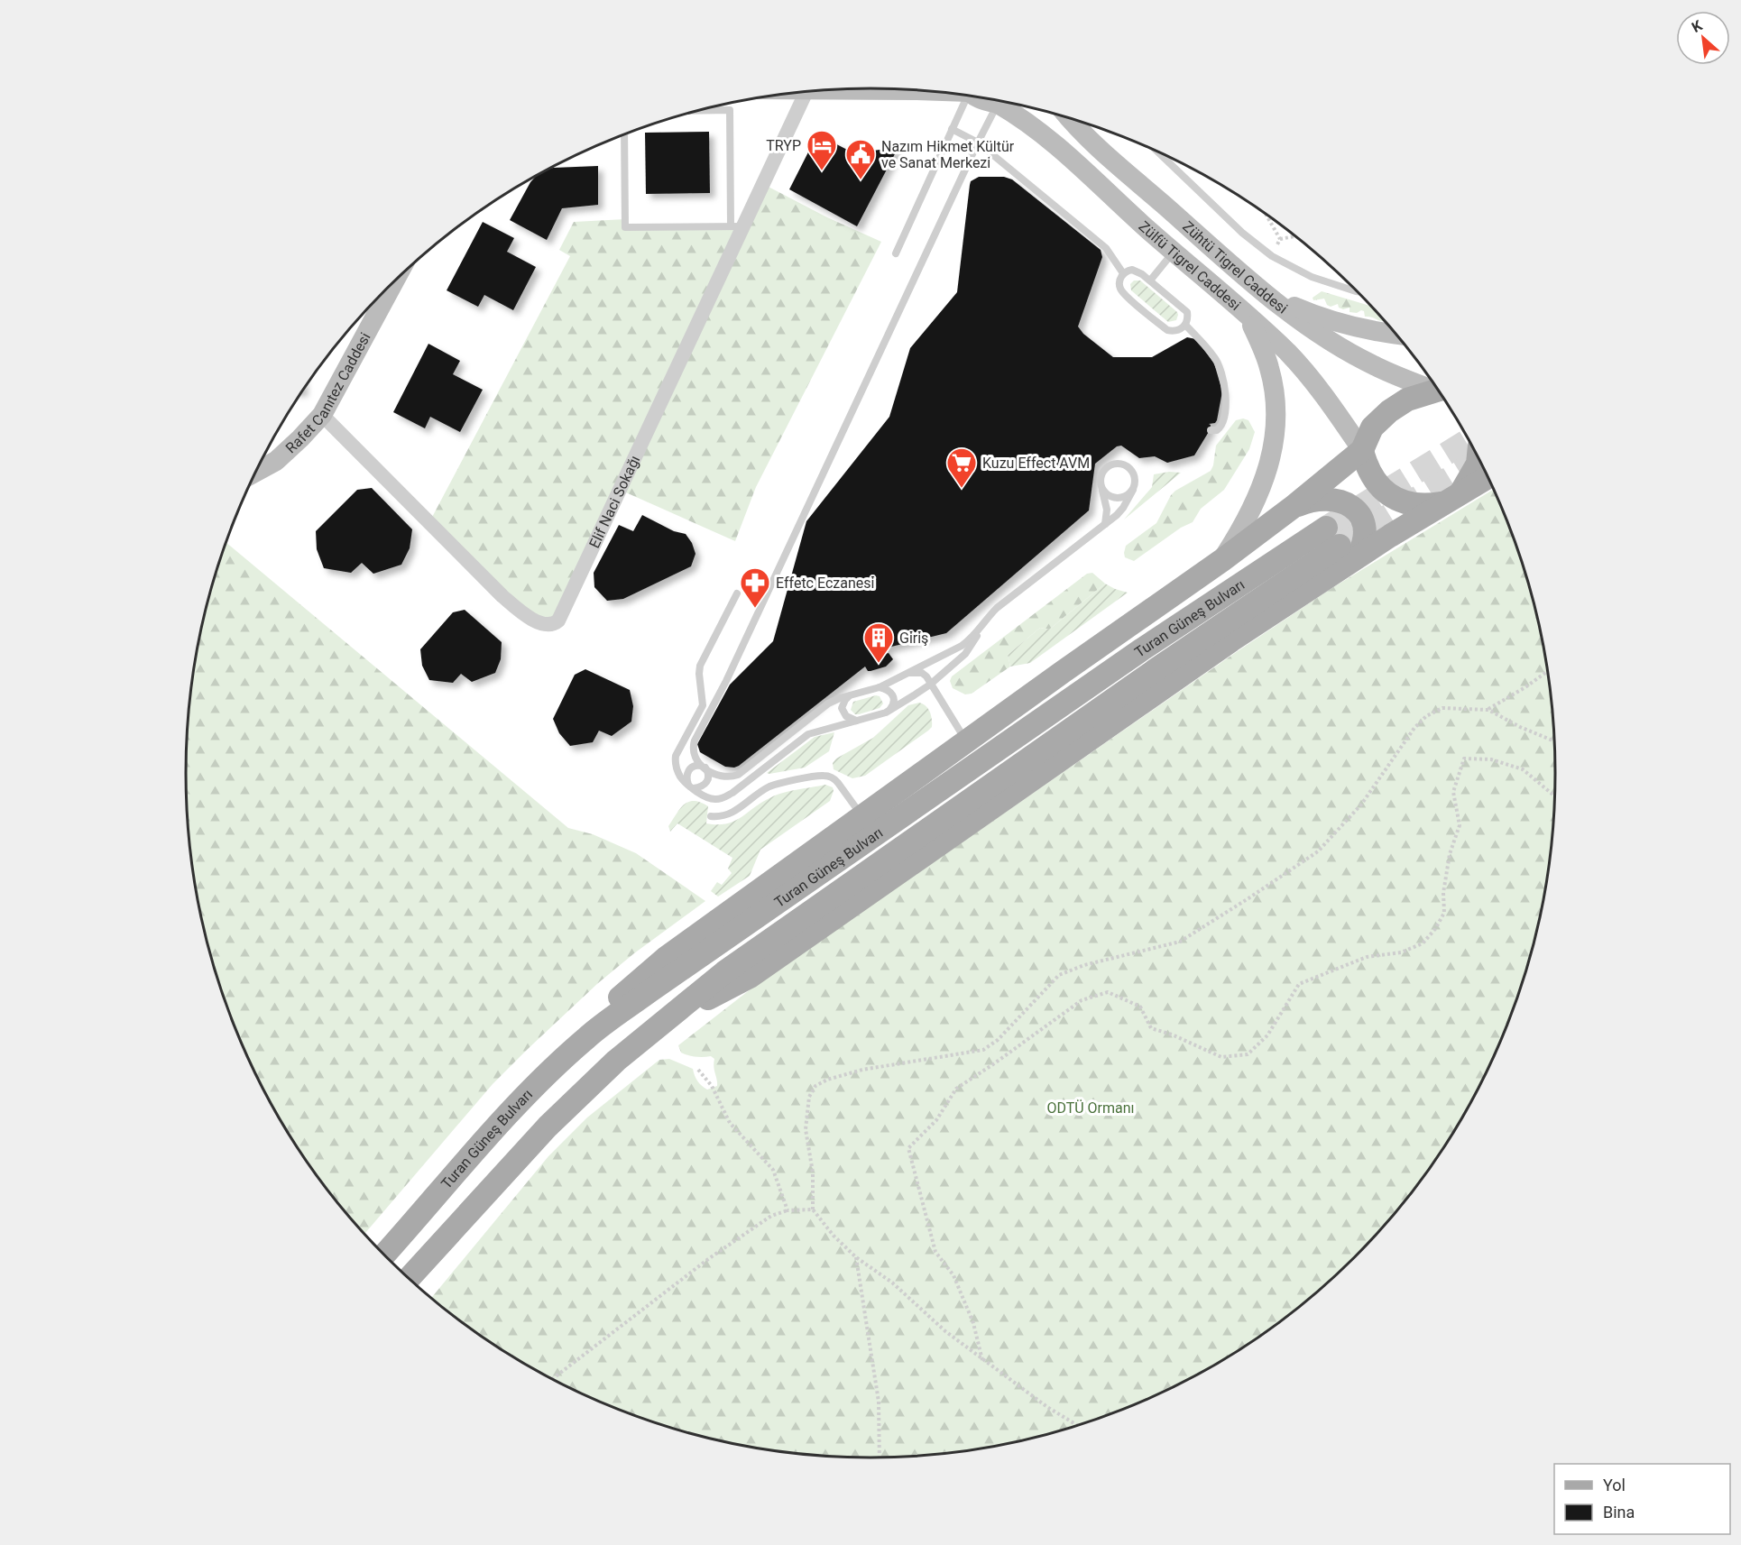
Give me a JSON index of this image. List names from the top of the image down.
{
  "streets": {
    "main road": [
      "Zülfü Tigrel Caddesi",
      "Zühtü Tigrel Caddesi",
      "Rafet Canıtez Caddesi",
      "Turan Güneş Bulvarı"
    ],
    "street": ["Elif Naci Sokağı"]
  },
  "crossings": [
    ["Rafet Canıtez Caddesi", "Elif Naci Sokağı"]
  ],
  "parks": ["ODTÜ Ormanı"],
  "places": {
    "hotel": ["TRYP"],
    "public building": ["Nazım Hikmet Kültür ve Sanat Merkezi"],
    "supermarket": ["Kuzu Effect AVM"],
    "pharmacy": ["Effetc Eczanesi"],
    "building": ["Giriş"]
  },
  "legend": ["Yol", "Bina"],
  "north": "top left"
}
